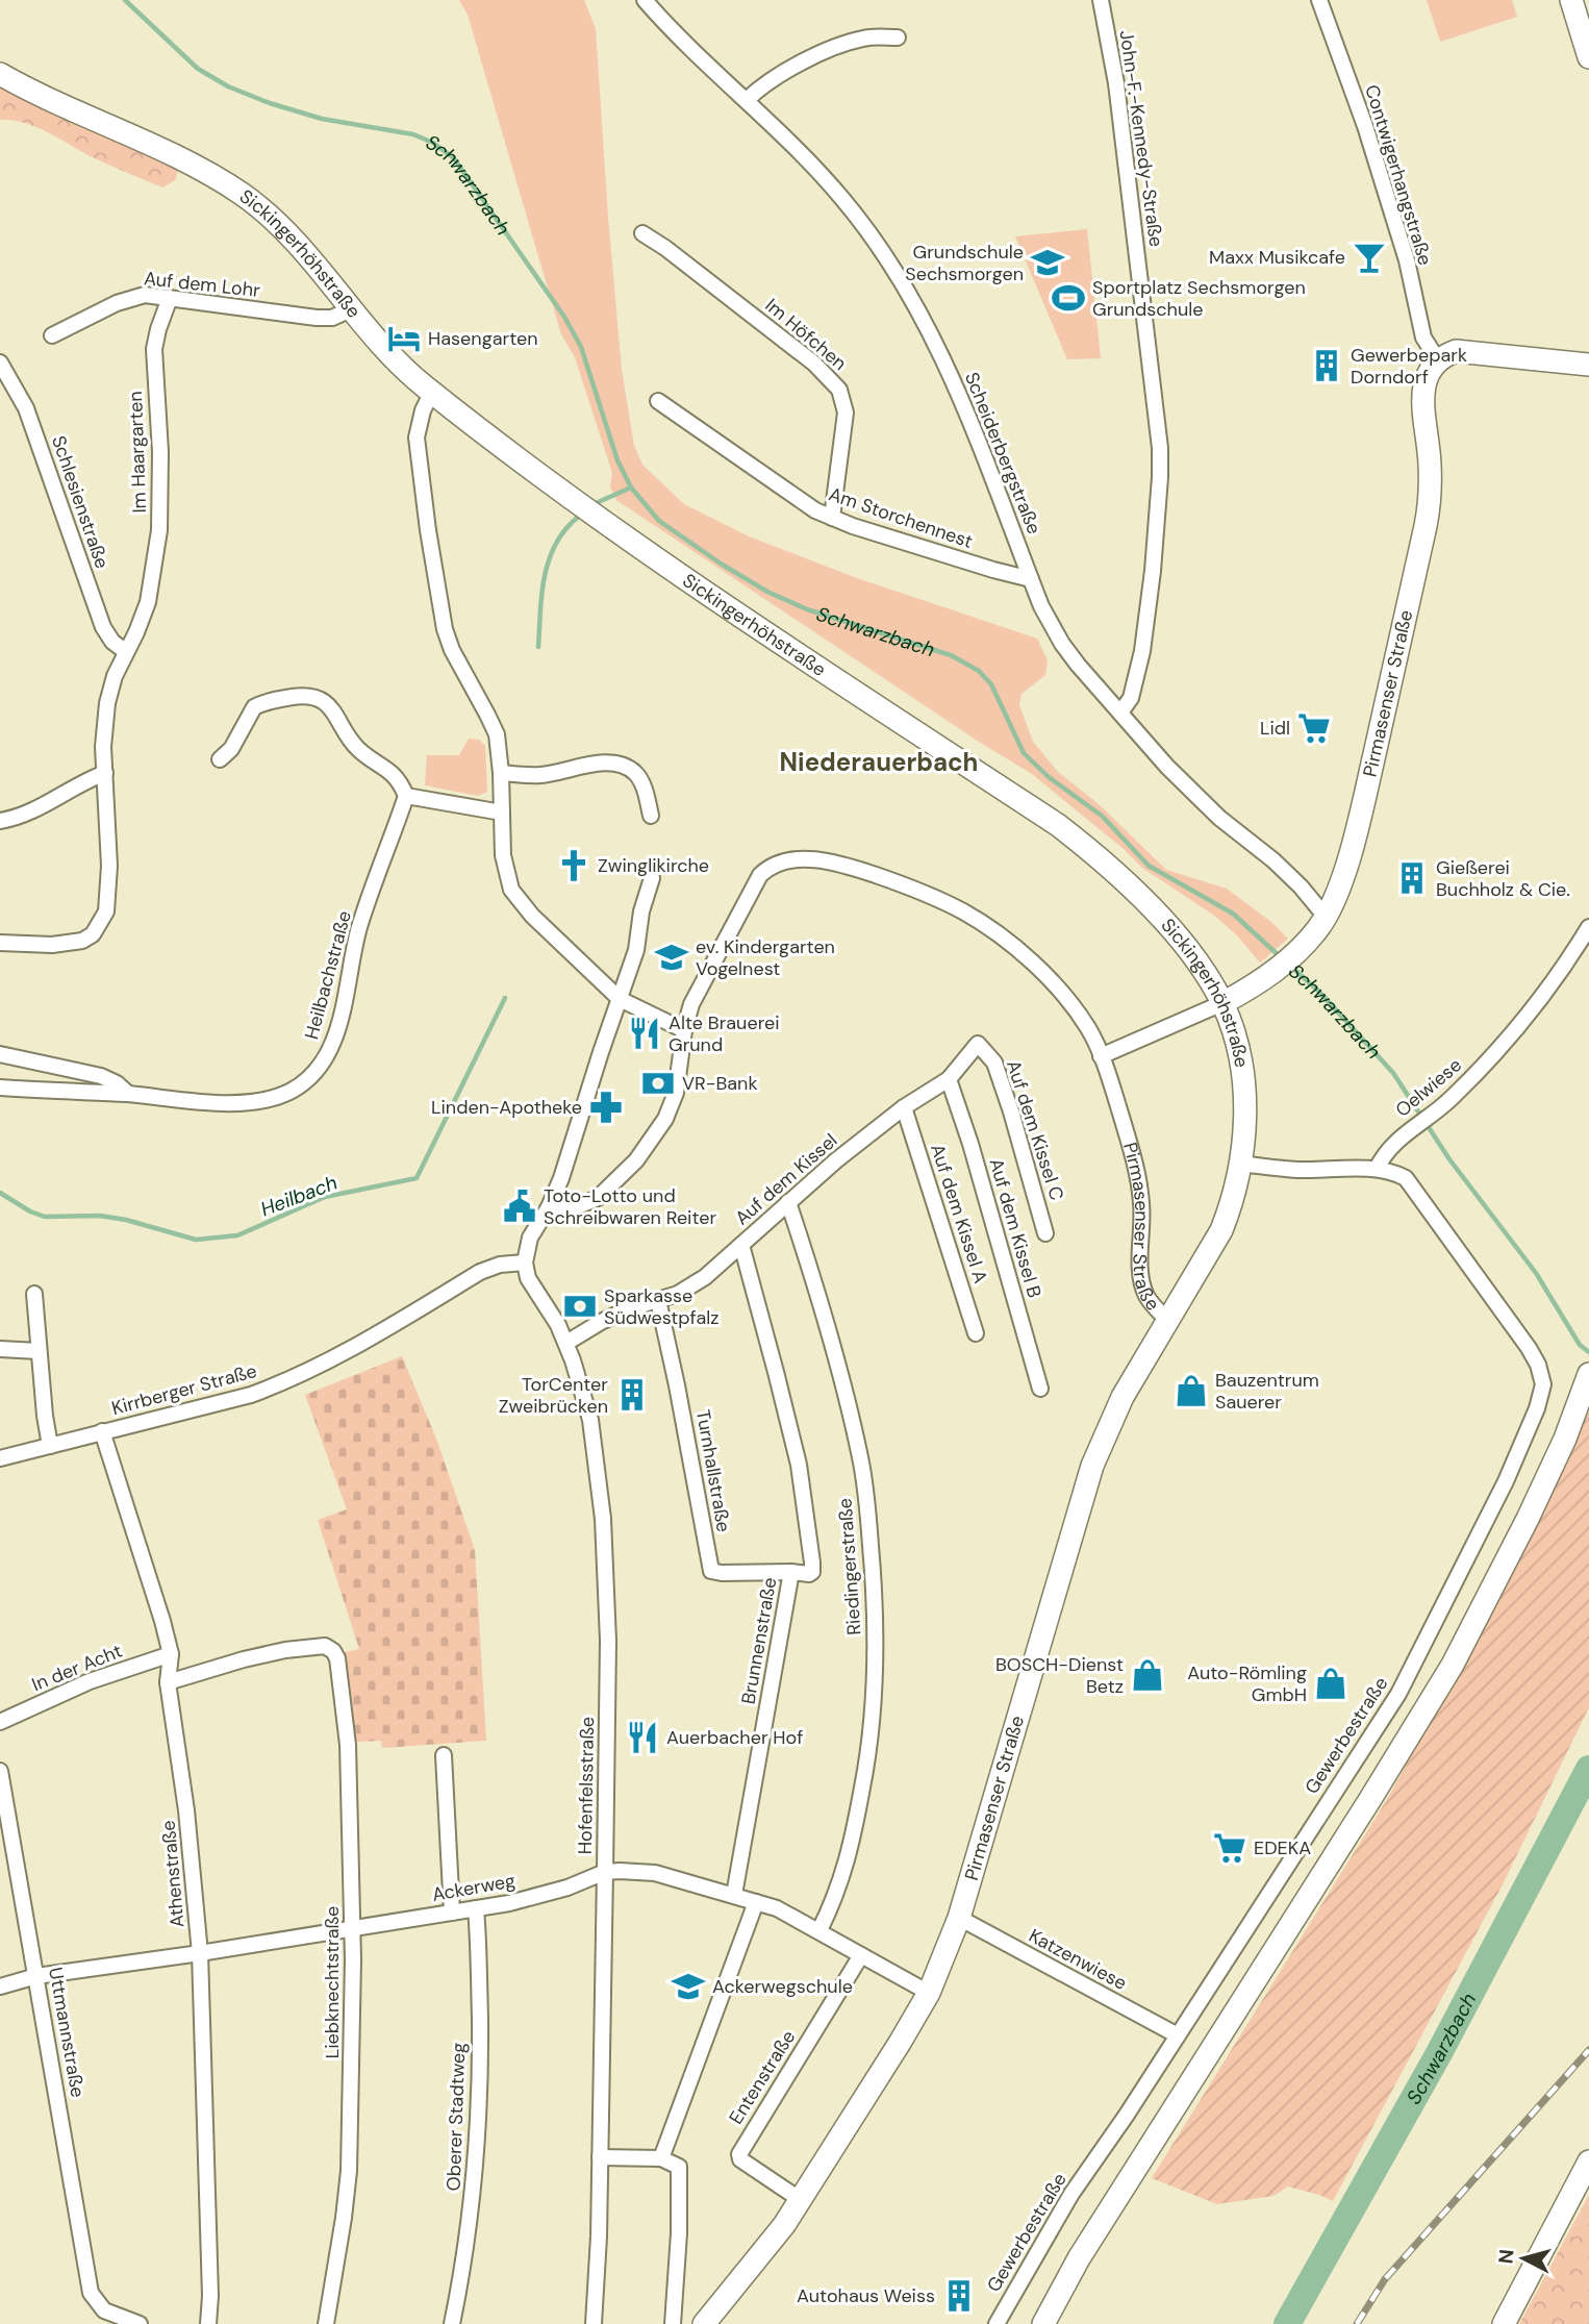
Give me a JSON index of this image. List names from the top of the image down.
{
  "streets": {
    "main road": ["Sickingerhöhstraße", "Pirmasenser Straße"],
    "street": [
      "John-F.-Kennedy-Straße",
      "Contwigerhangstraße",
      "Auf dem Lohr",
      "Im Höfchen",
      "Im Haargarten",
      "Scheiderbergstraße",
      "Schlesienstraße",
      "Am Storchennest",
      "Heilbachstraße",
      "Oelwiese",
      "Auf dem Kissel C",
      "Auf dem Kissel",
      "Auf dem Kissel A",
      "Auf dem Kissel B",
      "Kirrberger Straße",
      "Turnhallstraße",
      "Riedingerstraße",
      "Brunnenstraße",
      "In der Acht",
      "Gewerbestraße",
      "Hofenfelsstraße",
      "Athenstraße",
      "Ackerweg",
      "Katzenwiese",
      "Liebknechtstraße",
      "Uttmannstraße",
      "Entenstraße",
      "Oberer Stadtweg"
    ]
  },
  "crossings": [
    ["John-F.-Kennedy-Straße", "Scheiderbergstraße"],
    ["Contwigerhangstraße", "Pirmasenser Straße"],
    ["Sickingerhöhstraße", "Auf dem Lohr"],
    ["Sickingerhöhstraße", "Pirmasenser Straße"],
    ["Auf dem Lohr", "Im Haargarten"],
    ["Im Höfchen", "Am Storchennest"],
    ["Im Haargarten", "Schlesienstraße"],
    ["Scheiderbergstraße", "Am Storchennest"],
    ["Scheiderbergstraße", "Pirmasenser Straße"],
    ["Pirmasenser Straße", "Ackerweg"],
    ["Pirmasenser Straße", "Katzenwiese"],
    ["Pirmasenser Straße", "Entenstraße"],
    ["Oelwiese", "Gewerbestraße"],
    ["Auf dem Kissel C", "Auf dem Kissel"],
    ["Auf dem Kissel", "Auf dem Kissel A"],
    ["Auf dem Kissel", "Auf dem Kissel B"],
    ["Auf dem Kissel", "Turnhallstraße"],
    ["Auf dem Kissel", "Riedingerstraße"],
    ["Auf dem Kissel", "Brunnenstraße"],
    ["Auf dem Kissel", "Hofenfelsstraße"],
    ["Kirrberger Straße", "Hofenfelsstraße"],
    ["Kirrberger Straße", "Athenstraße"],
    ["Turnhallstraße", "Brunnenstraße"],
    ["Riedingerstraße", "Ackerweg"],
    ["Brunnenstraße", "Ackerweg"],
    ["In der Acht", "Athenstraße"],
    ["Gewerbestraße", "Katzenwiese"],
    ["Hofenfelsstraße", "Ackerweg"],
    ["Athenstraße", "Ackerweg"],
    ["Athenstraße", "Liebknechtstraße"],
    ["Ackerweg", "Liebknechtstraße"],
    ["Ackerweg", "Uttmannstraße"],
    ["Ackerweg", "Entenstraße"],
    ["Ackerweg", "Oberer Stadtweg"]
  ],
  "districts": ["Niederauerbach"],
  "water": ["Schwarzbach", "Heilbach"],
  "places": {
    "bar": ["Maxx Musikcafe"],
    "school or university": ["Grundschule Sechsmorgen", "ev. Kindergarten Vogelnest", "Ackerwegschule"],
    "sports": ["Sportplatz Sechsmorgen Grundschule"],
    "hotel": ["Hasengarten"],
    "building": [
      "Gewerbepark Dorndorf",
      "Gießerei Buchholz & Cie.",
      "TorCenter Zweibrücken",
      "Autohaus Weiss"
    ],
    "supermarket": ["Lidl", "EDEKA"],
    "church": ["Zwinglikirche"],
    "restaurant": ["Alte Brauerei Grund", "Auerbacher Hof"],
    "bank": ["VR-Bank", "Sparkasse Südwestpfalz"],
    "pharmacy": ["Linden-Apotheke"],
    "public building": ["Toto-Lotto und Schreibwaren Reiter"],
    "shop": ["Bauzentrum Sauerer", "BOSCH-Dienst Betz", "Auto-Römling GmbH"]
  },
  "north": "left"
}
